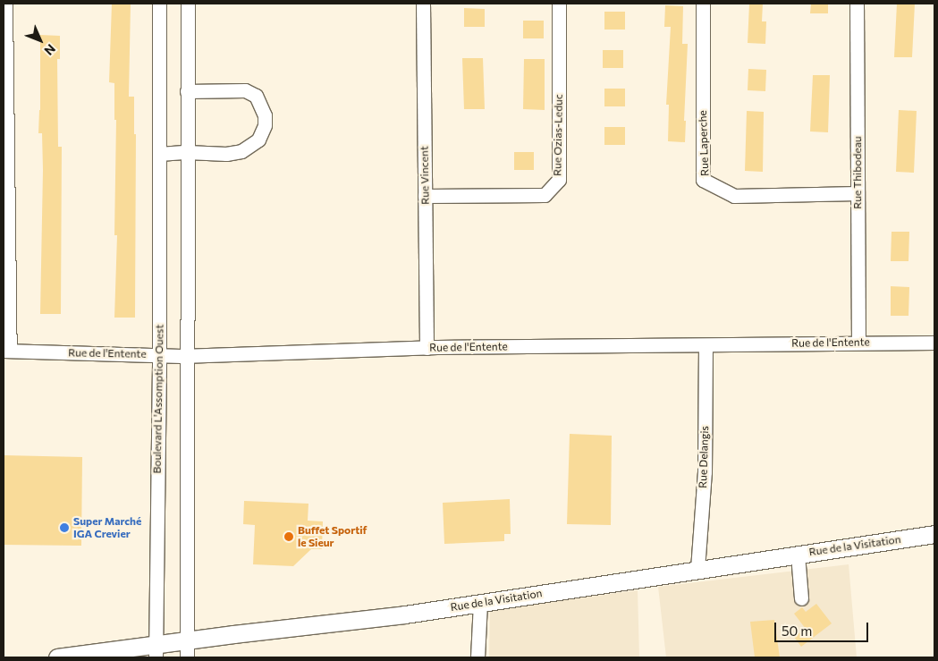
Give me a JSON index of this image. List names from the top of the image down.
{
  "streets": {
    "main road": ["Rue de la Visitation"],
    "street": [
      "Rue Ozias-Leduc",
      "Rue Laperche",
      "Rue Thibodeau",
      "Rue Vincent",
      "Rue de l'Entente",
      "Boulevard L'Assomption Ouest",
      "Rue Delangis"
    ]
  },
  "crossings": [
    ["Rue Ozias-Leduc", "Rue Vincent"],
    ["Rue Laperche", "Rue Thibodeau"],
    ["Rue Thibodeau", "Rue de l'Entente"],
    ["Rue Vincent", "Rue de l'Entente"],
    ["Rue de l'Entente", "Boulevard L'Assomption Ouest"],
    ["Rue de l'Entente", "Rue Delangis"],
    ["Boulevard L'Assomption Ouest", "Rue de la Visitation"],
    ["Rue Delangis", "Rue de la Visitation"]
  ],
  "places": ["Super Marché IGA Crevier", "Buffet Sportif le Sieur"],
  "scale_bar": "50 m",
  "north": "bottom right"
}
